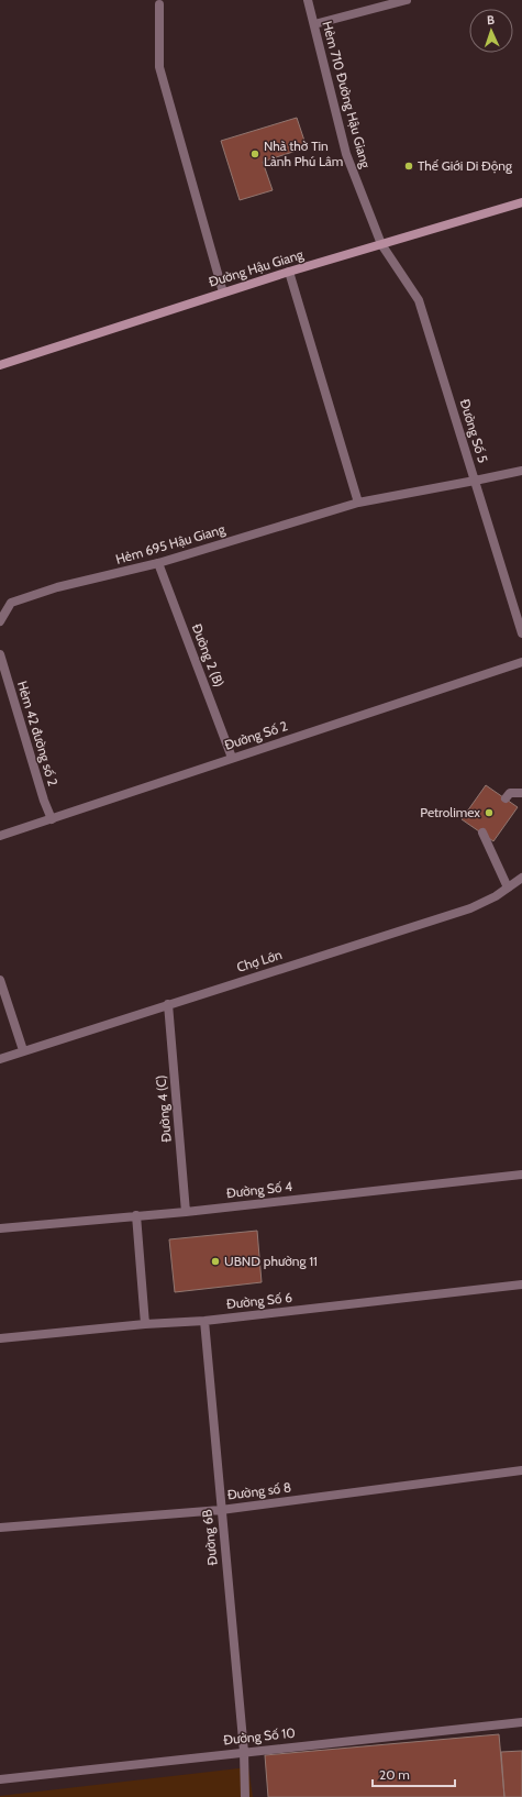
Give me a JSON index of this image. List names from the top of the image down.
{
  "streets": {
    "main road": ["Đường Hậu Giang"],
    "street": [
      "Hẻm 710 Đường Hậu Giang",
      "Đường Số 5",
      "Hẻm 695 Hậu Giang",
      "Đường 2 (B)",
      "Hẻm 42 đường số 2",
      "Đường Số 2",
      "Chợ Lớn",
      "Đường 4 (C)",
      "Đường Số 4",
      "Đường Số 6",
      "Đường số 8",
      "Đường 6B",
      "Đường Số 10"
    ]
  },
  "crossings": [
    ["Hẻm 710 Đường Hậu Giang", "Đường Hậu Giang"],
    ["Hẻm 710 Đường Hậu Giang", "Đường Số 5"],
    ["Đường Hậu Giang", "Đường Số 5"],
    ["Đường Số 5", "Hẻm 695 Hậu Giang"],
    ["Hẻm 695 Hậu Giang", "Đường 2 (B)"],
    ["Đường 2 (B)", "Đường Số 2"],
    ["Hẻm 42 đường số 2", "Đường Số 2"],
    ["Chợ Lớn", "Đường 4 (C)"],
    ["Đường 4 (C)", "Đường Số 4"],
    ["Đường Số 6", "Đường 6B"],
    ["Đường số 8", "Đường 6B"],
    ["Đường 6B", "Đường Số 10"]
  ],
  "places": [
    "Nhà thờ Tin Lành Phú Lâm",
    "Thế Giới Di Động",
    "Petrolimex",
    "UBND phường 11"
  ],
  "scale_bar": "20 m",
  "north": "top"
}
